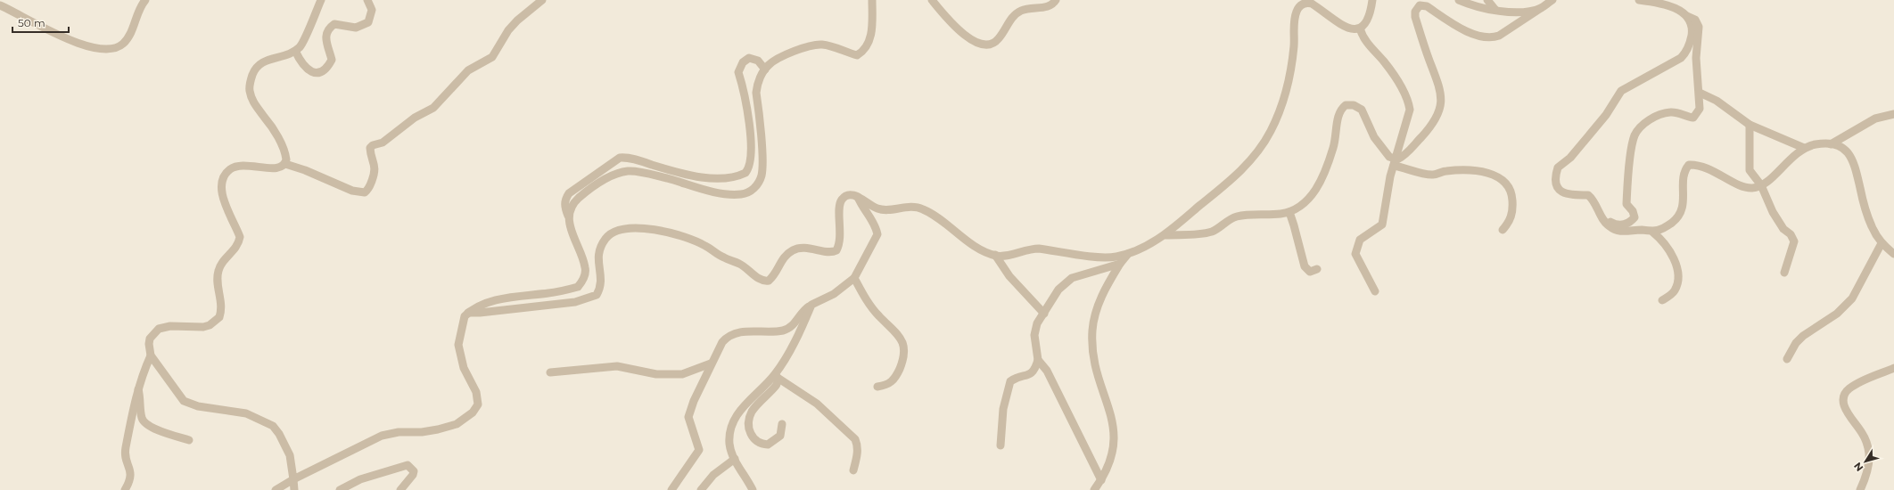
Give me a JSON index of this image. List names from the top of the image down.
{
  "scale_bar": "50 m",
  "north": "bottom left"
}
